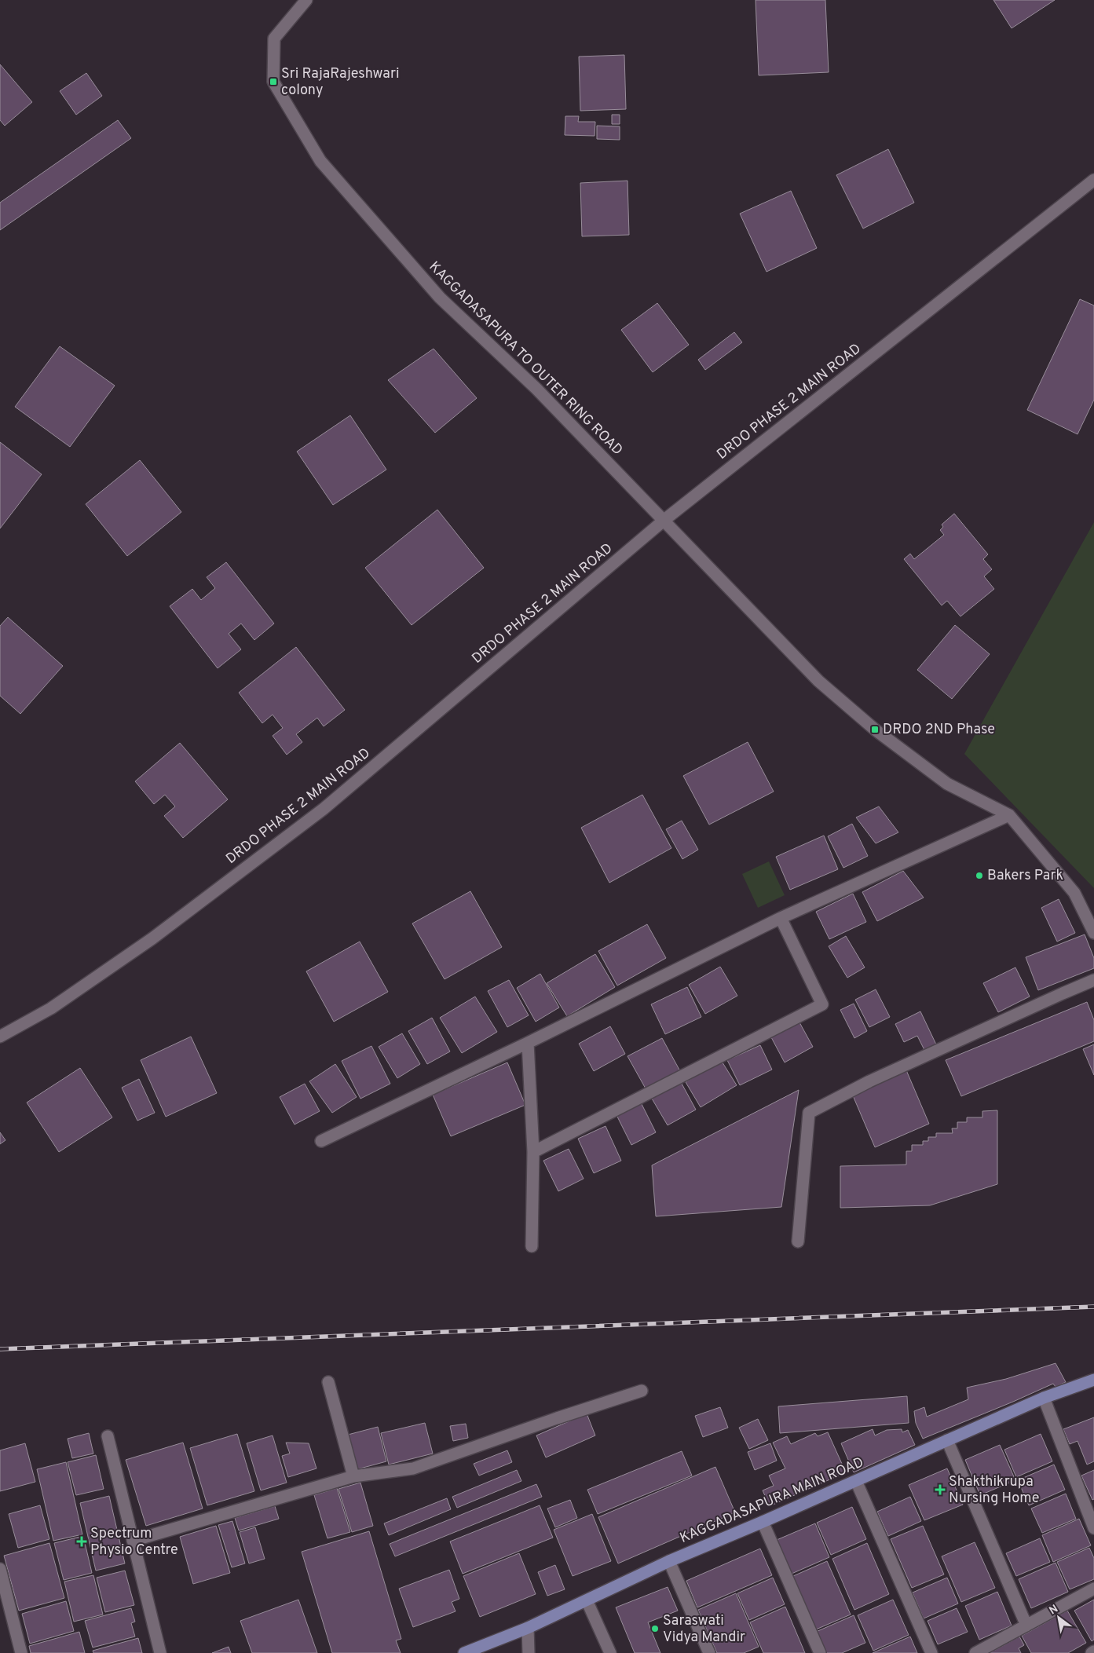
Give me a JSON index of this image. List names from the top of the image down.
{
  "streets": {
    "main road": ["KAGGADASAPURA MAIN ROAD"],
    "street": ["KAGGADASAPURA TO OUTER RING ROAD", "DRDO PHASE 2 MAIN ROAD"]
  },
  "crossings": [
    ["KAGGADASAPURA TO OUTER RING ROAD", "DRDO PHASE 2 MAIN ROAD"]
  ],
  "places": {
    "transit": ["Sri RajaRajeshwari colony", "DRDO 2ND Phase"],
    "other": ["Bakers Park", "Saraswati Vidya Mandir"],
    "health": ["Shakthikrupa Nursing Home", "Spectrum Physio Centre"]
  },
  "north": "top left"
}
